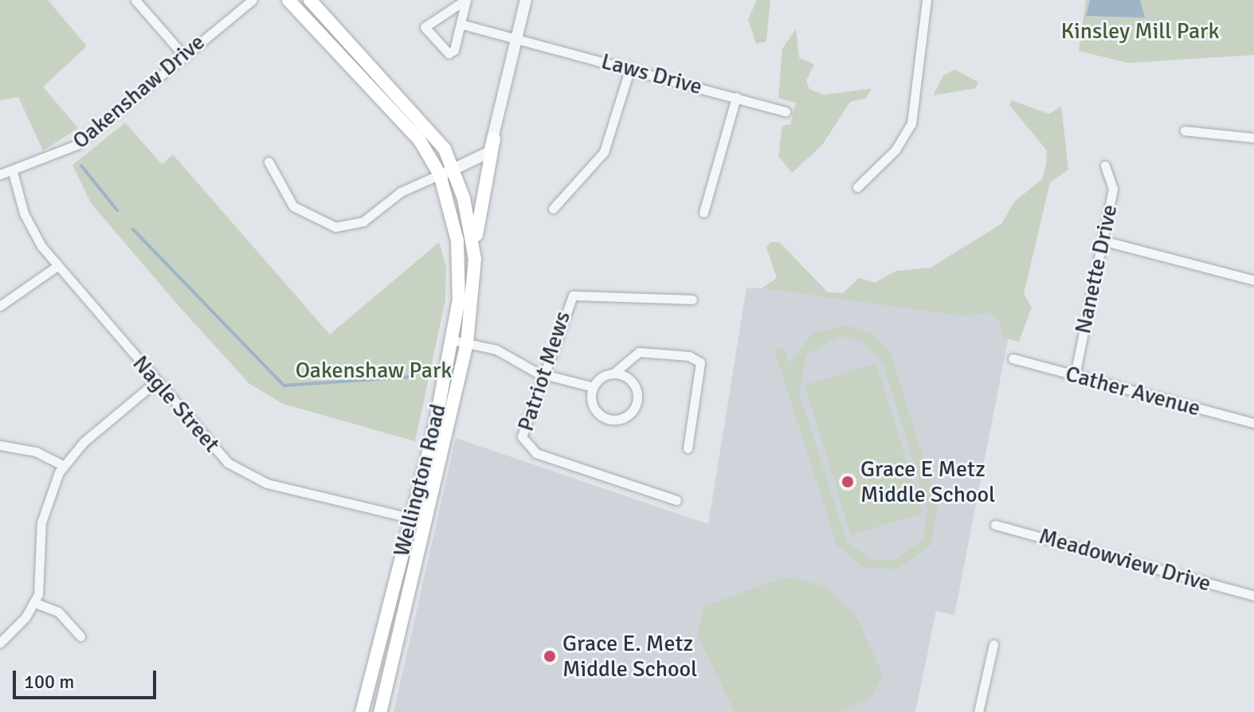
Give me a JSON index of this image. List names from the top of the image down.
{
  "streets": {
    "main road": ["Wellington Road"],
    "street": [
      "Laws Drive",
      "Oakenshaw Drive",
      "Nanette Drive",
      "Patriot Mews",
      "Cather Avenue",
      "Nagle Street",
      "Meadowview Drive"
    ]
  },
  "crossings": [
    ["Oakenshaw Drive", "Nagle Street"],
    ["Nanette Drive", "Cather Avenue"],
    ["Nagle Street", "Wellington Road"]
  ],
  "parks": ["Kinsley Mill Park", "Oakenshaw Park"],
  "places": ["Grace E Metz Middle School", "Grace E. Metz Middle School"],
  "scale_bar": "100 m"
}
